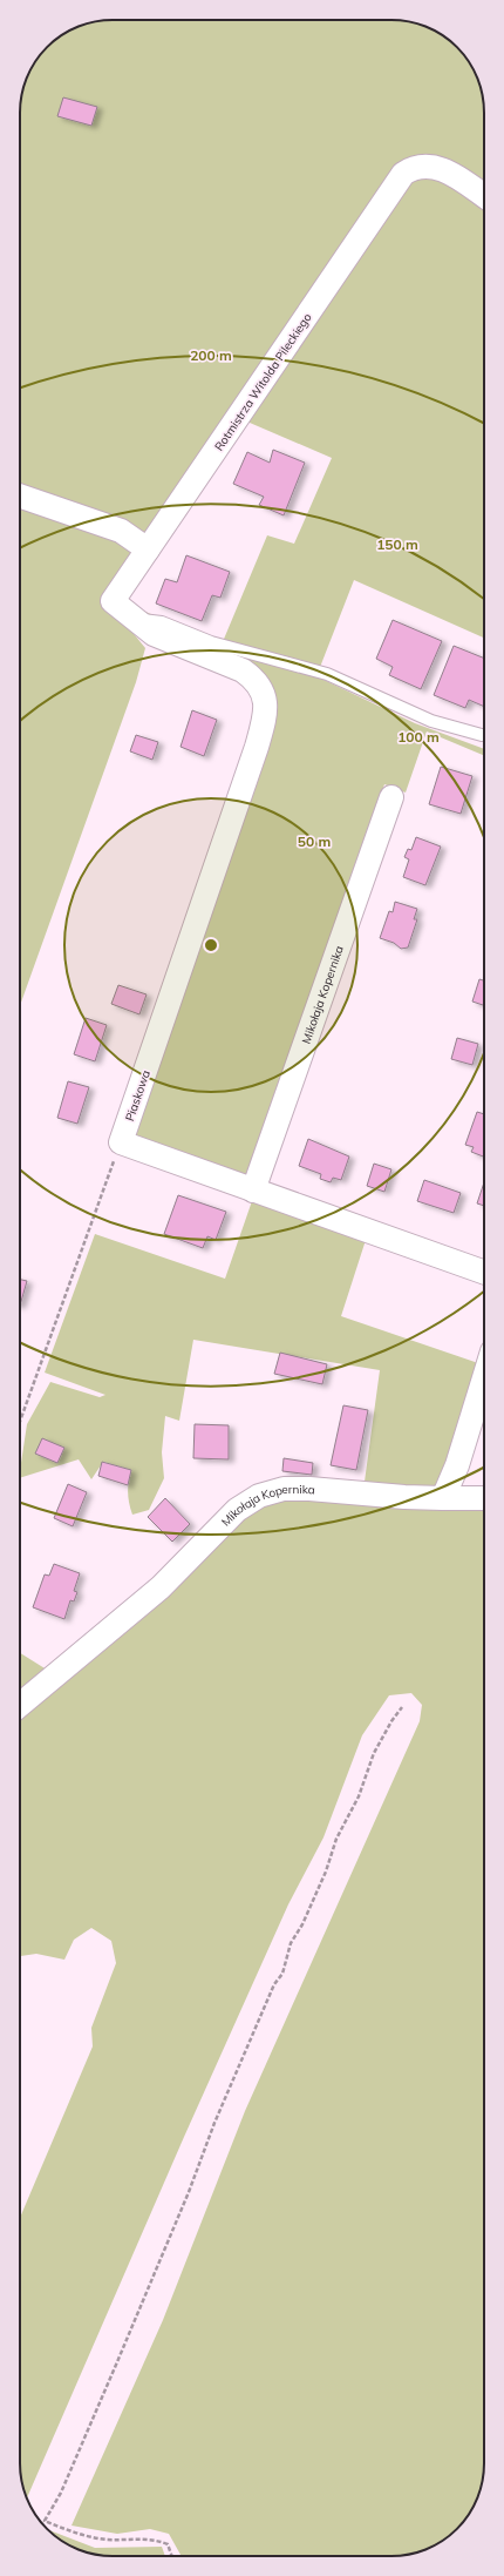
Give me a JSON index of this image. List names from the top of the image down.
{
  "streets": {
    "street": ["Rotmistrza Witolda Pileckiego", "Mikołaja Kopernika", "Piaskowa"]
  },
  "crossings": [
    ["Rotmistrza Witolda Pileckiego", "Piaskowa"]
  ],
  "rings": [
    "200 m",
    "150 m",
    "100 m",
    "50 m"
  ]
}
